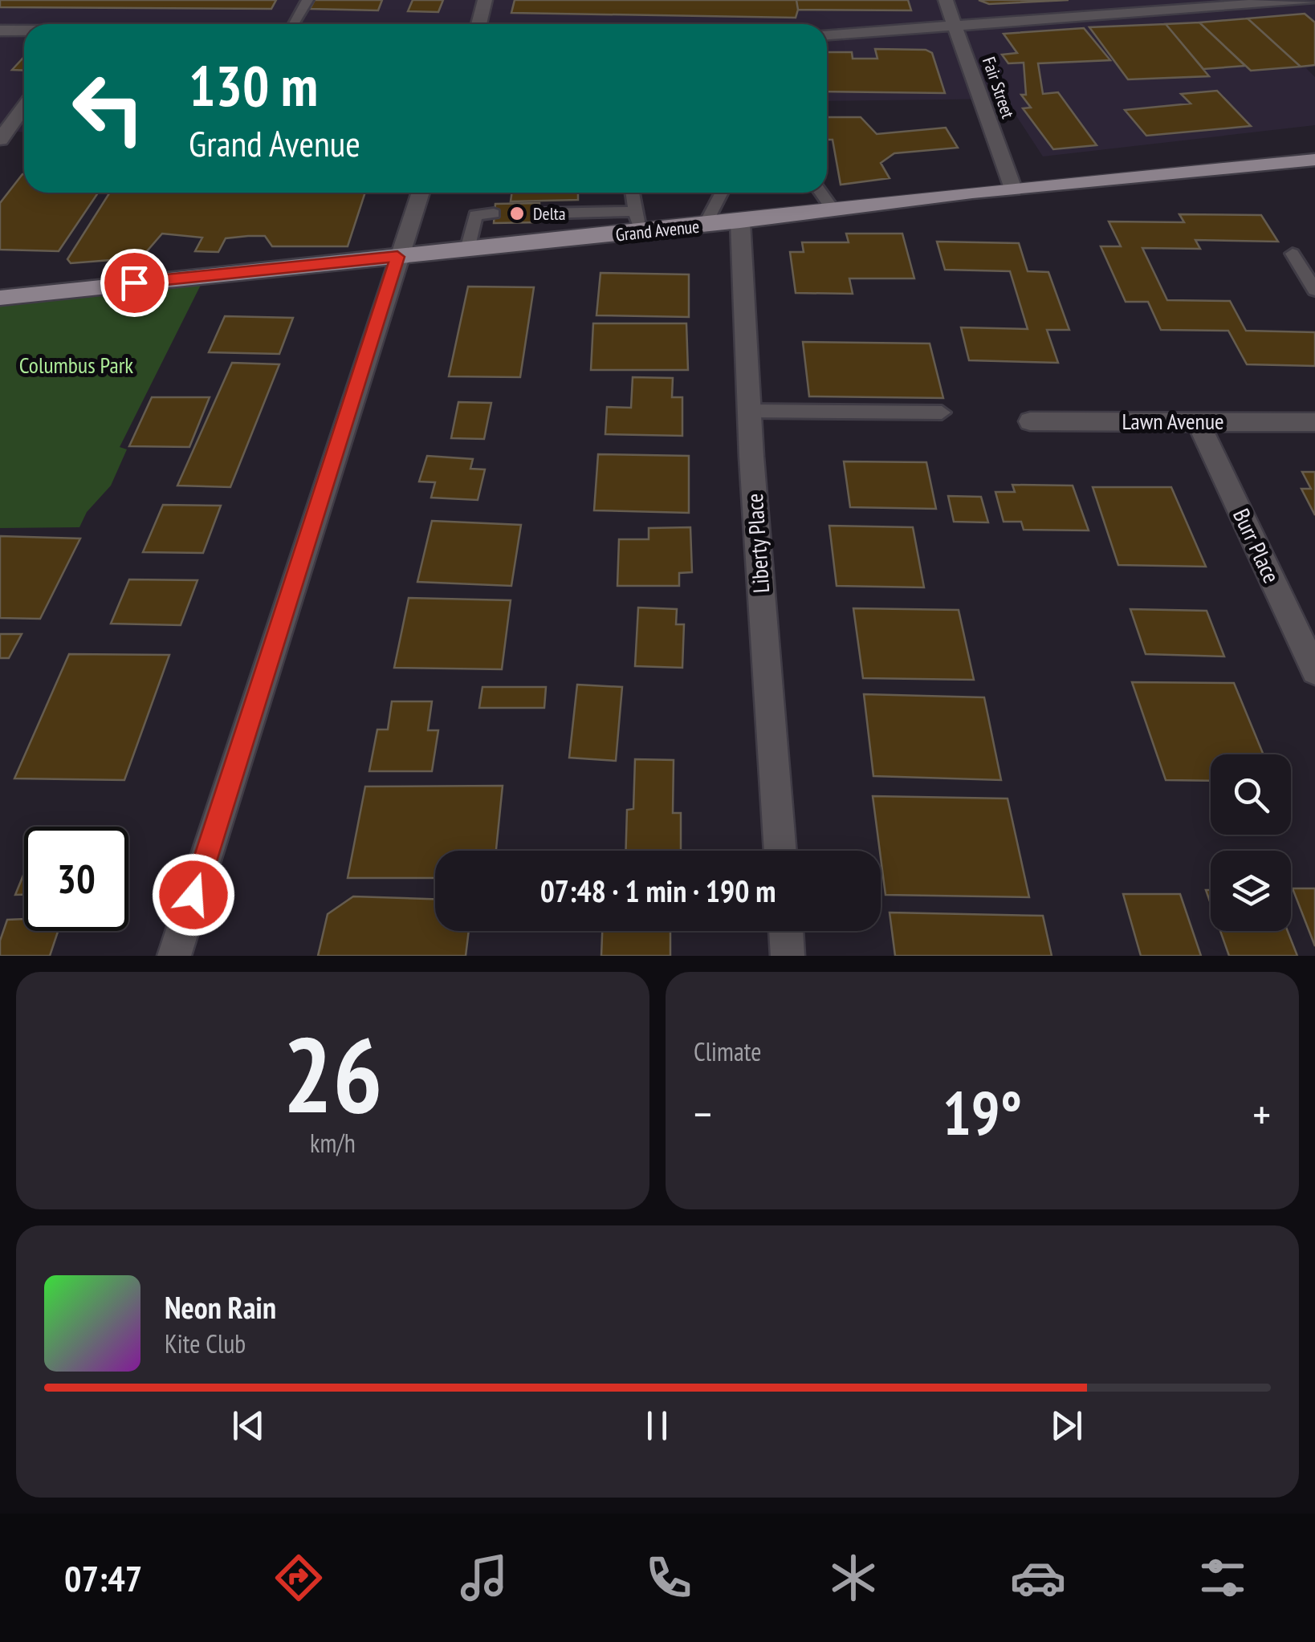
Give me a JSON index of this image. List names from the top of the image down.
{
  "streets": {
    "main road": ["Grand Avenue"],
    "street": [
      "Fair Street",
      "Lawn Avenue",
      "Liberty Place",
      "Burr Place"
    ]
  },
  "crossings": [
    ["Fair Street", "Grand Avenue"],
    ["Grand Avenue", "Liberty Place"],
    ["Lawn Avenue", "Burr Place"]
  ],
  "parks": ["Columbus Park"],
  "places": ["Delta"],
  "page": {
    "turn": ["130 m", "Grand Avenue"],
    "limit": "30",
    "trip": "07:48 · 1 min · 190 m",
    "tile": [
      ["26", "km/h"],
      "Climate"
    ],
    "heat": ["−", "19°", "+"],
    "song": ["Neon Rain", "Kite Club"],
    "tabs": "07:47"
  }
}
